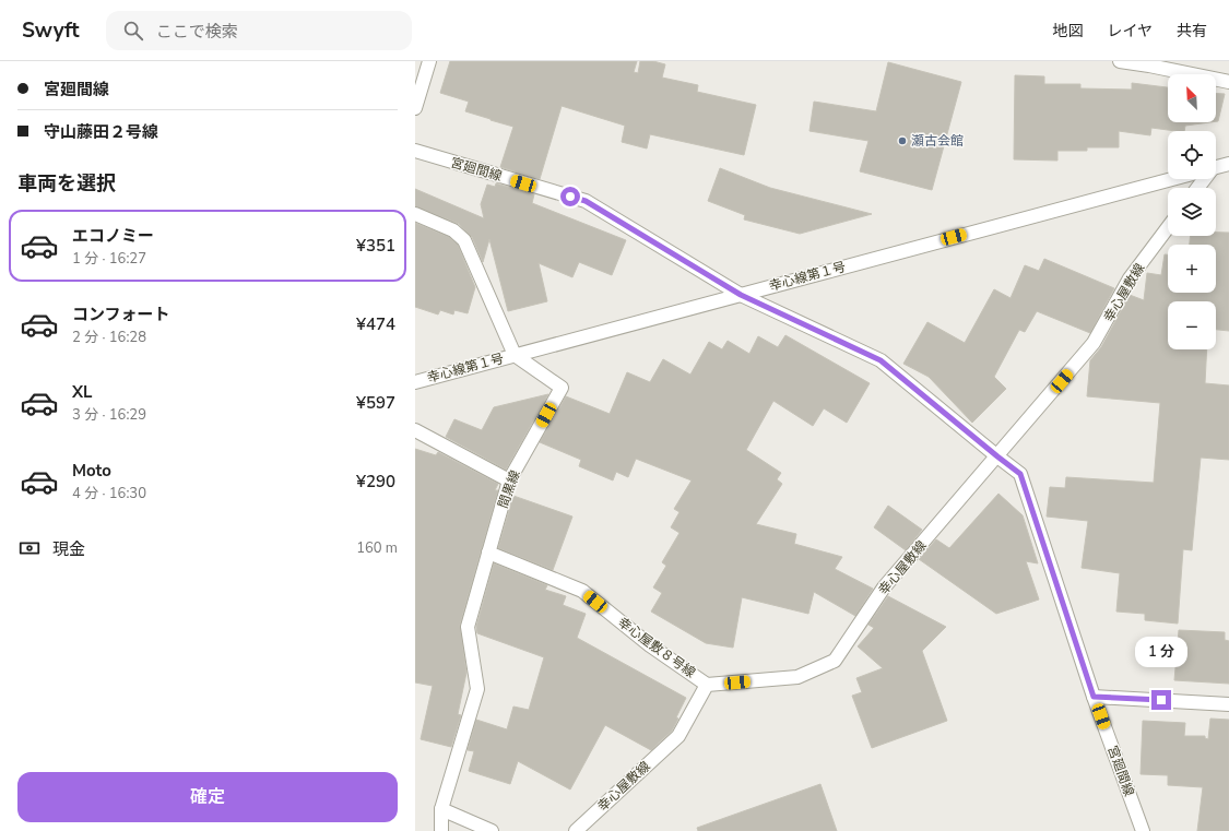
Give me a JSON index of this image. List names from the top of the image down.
{
  "streets": {
    "street": [
      "宮廻間線",
      "幸心線第１号",
      "幸心屋敷線",
      "間黒線",
      "幸心屋敷８号線"
    ]
  },
  "crossings": [
    ["宮廻間線", "幸心線第１号"],
    ["宮廻間線", "幸心屋敷線"],
    ["幸心線第１号", "間黒線"],
    ["幸心屋敷線", "幸心屋敷８号線"],
    ["間黒線", "幸心屋敷８号線"]
  ],
  "places": ["瀬古会館"],
  "north": "top left",
  "page": {
    "header": "Swyft",
    "search": "ここで検索",
    "nav": ["地図", "レイヤ", "共有"],
    "banner": ["宮廻間線", "守山藤田２号線"],
    "map_buttons": ["+", "−"],
    "heading": "車両を選択",
    "list": [
      {
        "name": "エコノミー",
        "note": "1 分 · 16:27",
        "value": "¥351"
      },
      {
        "name": "コンフォート",
        "note": "2 分 · 16:28",
        "value": "¥474"
      },
      {
        "name": "XL",
        "note": "3 分 · 16:29",
        "value": "¥597"
      },
      {
        "name": "Moto",
        "note": "4 分 · 16:30",
        "value": "¥290"
      }
    ],
    "pay": ["現金", "160 m"],
    "bubble": "1 分",
    "buttons": "確定"
  }
}
